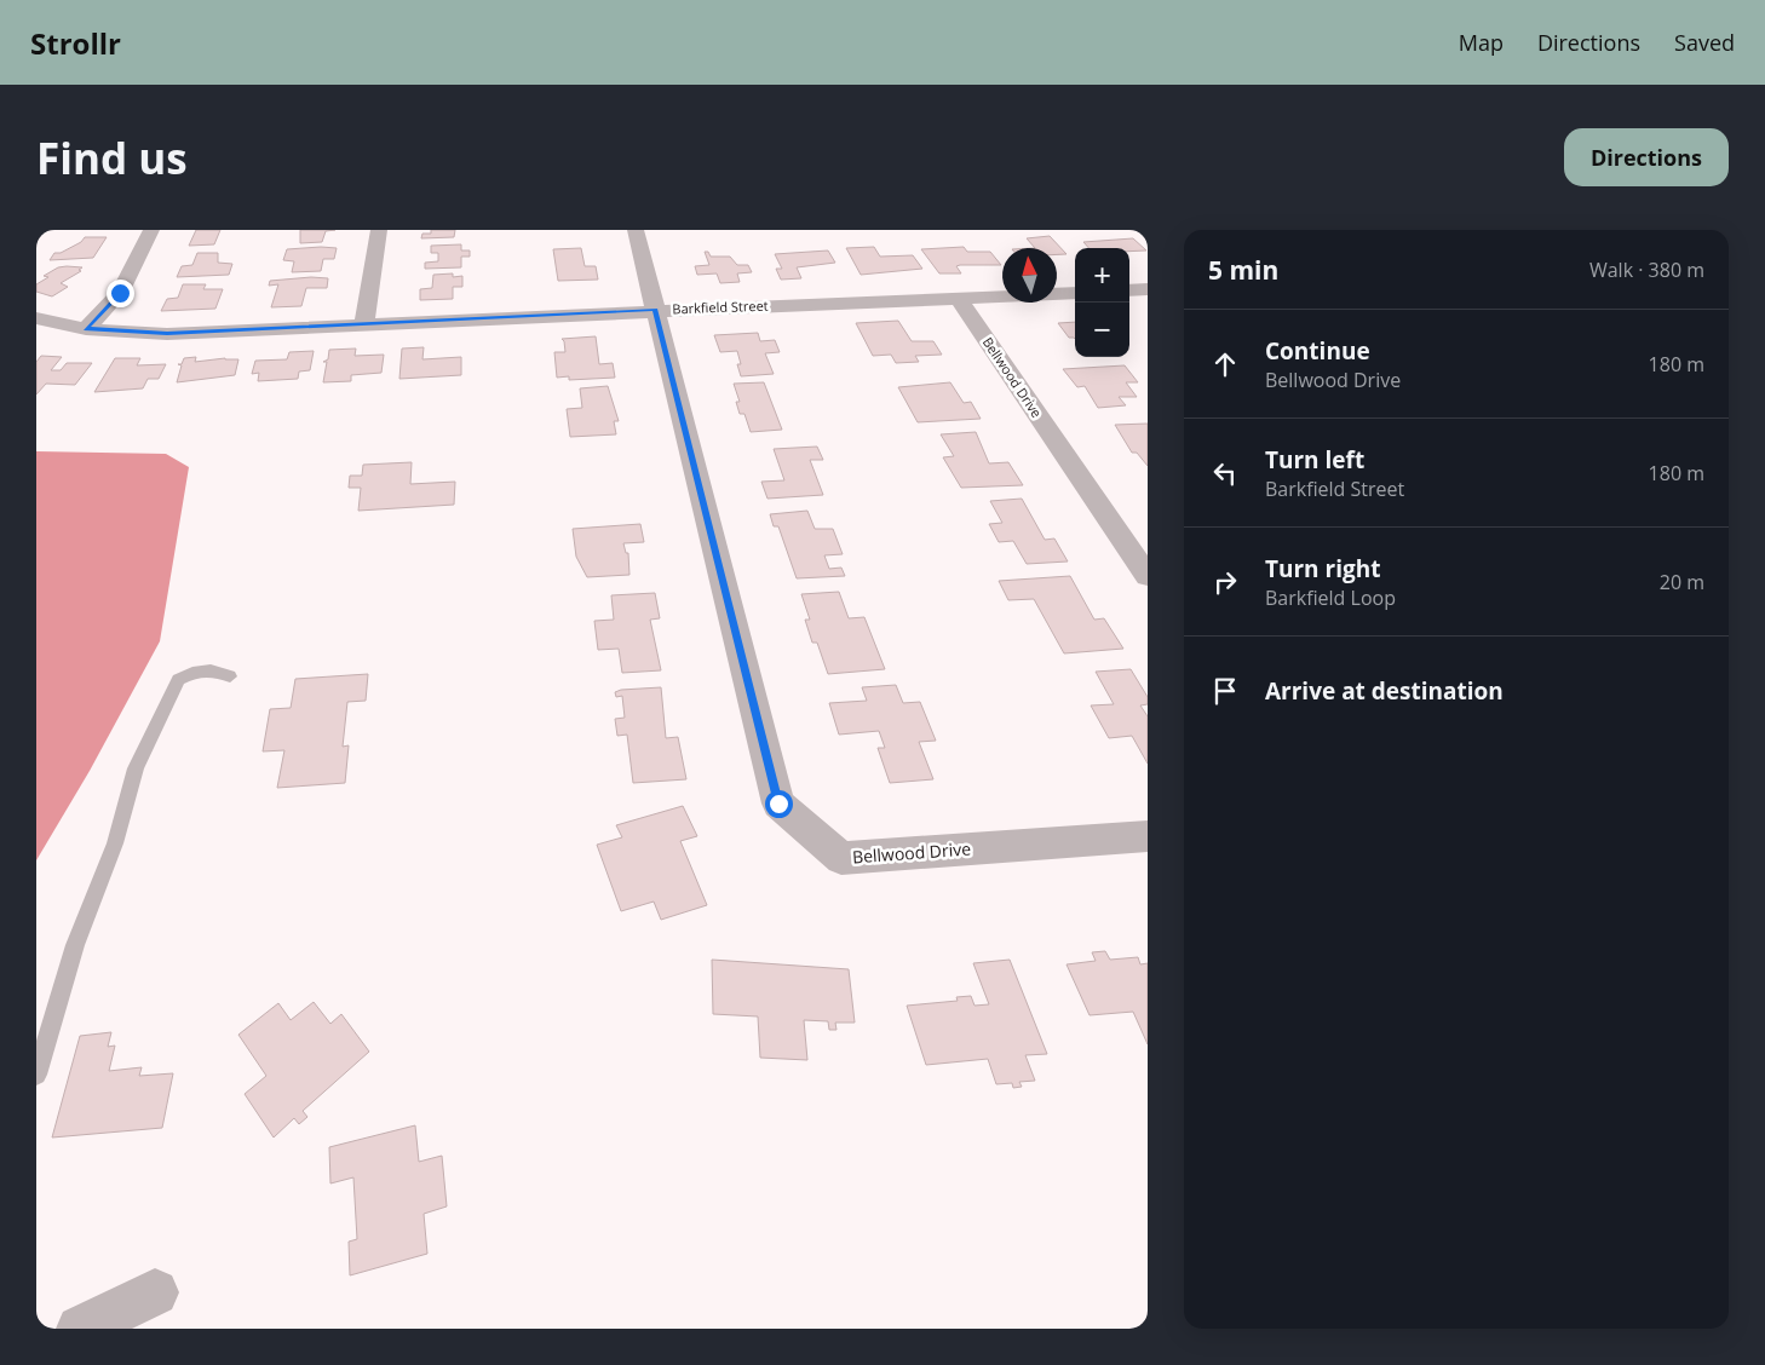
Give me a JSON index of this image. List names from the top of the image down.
{
  "streets": {
    "street": ["Barkfield Street", "Bellwood Drive"]
  },
  "crossings": [
    ["Barkfield Street", "Bellwood Drive"]
  ],
  "north": "top",
  "page": {
    "header": "Strollr",
    "nav": ["Map", "Directions", "Saved"],
    "buttons": "Directions",
    "title": "Find us",
    "heading": ["5 min", "Walk · 380 m"],
    "map_buttons": ["+", "−"],
    "list": [
      ["Continue", "Bellwood Drive", "180 m"],
      ["Turn left", "Barkfield Street", "180 m"],
      ["Turn right", "Barkfield Loop", "20 m"],
      "Arrive at destination"
    ]
  }
}
